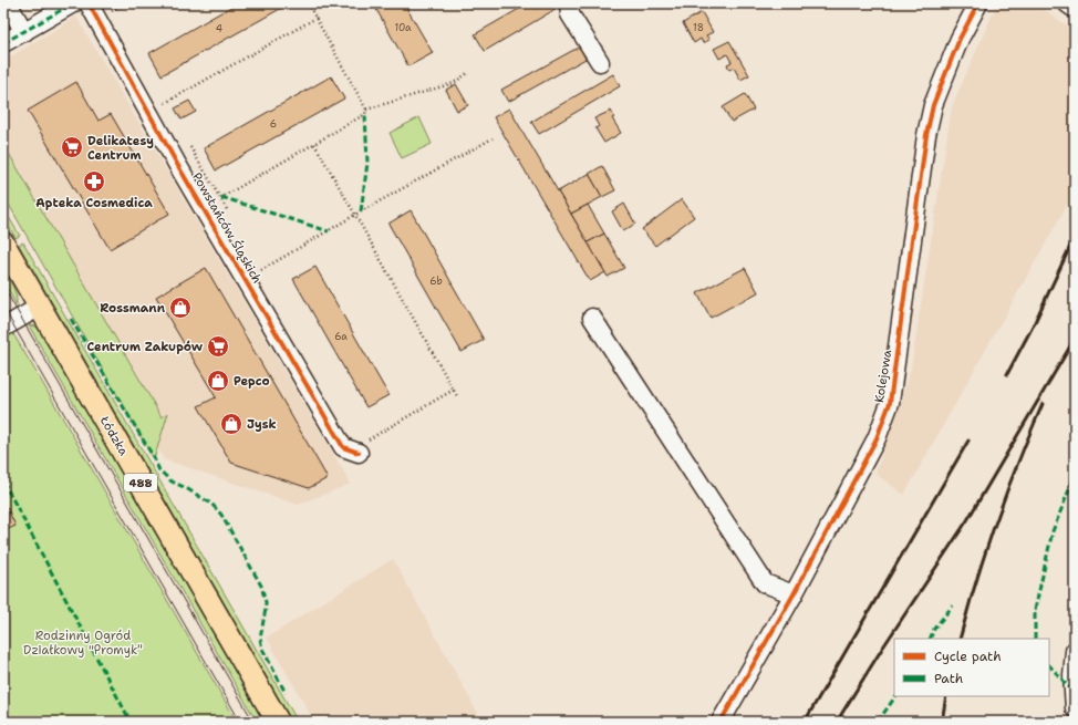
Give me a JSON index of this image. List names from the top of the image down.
{
  "streets": {
    "main road": ["Łódzka", "488"],
    "street": ["Powstańców Śląskich", "Kolejowa"]
  },
  "parks": ["Rodzinny Ogród Działkowy \"Promyk\""],
  "places": {
    "supermarket": ["Delikatesy Centrum", "Centrum Zakupów"],
    "pharmacy": ["Apteka Cosmedica"],
    "shop": ["Rossmann", "Pepco", "Jysk"]
  },
  "house_numbers": [
    "10a",
    "18",
    "4",
    "6",
    "6b",
    "6a"
  ],
  "legend": ["Cycle path", "Path"]
}
